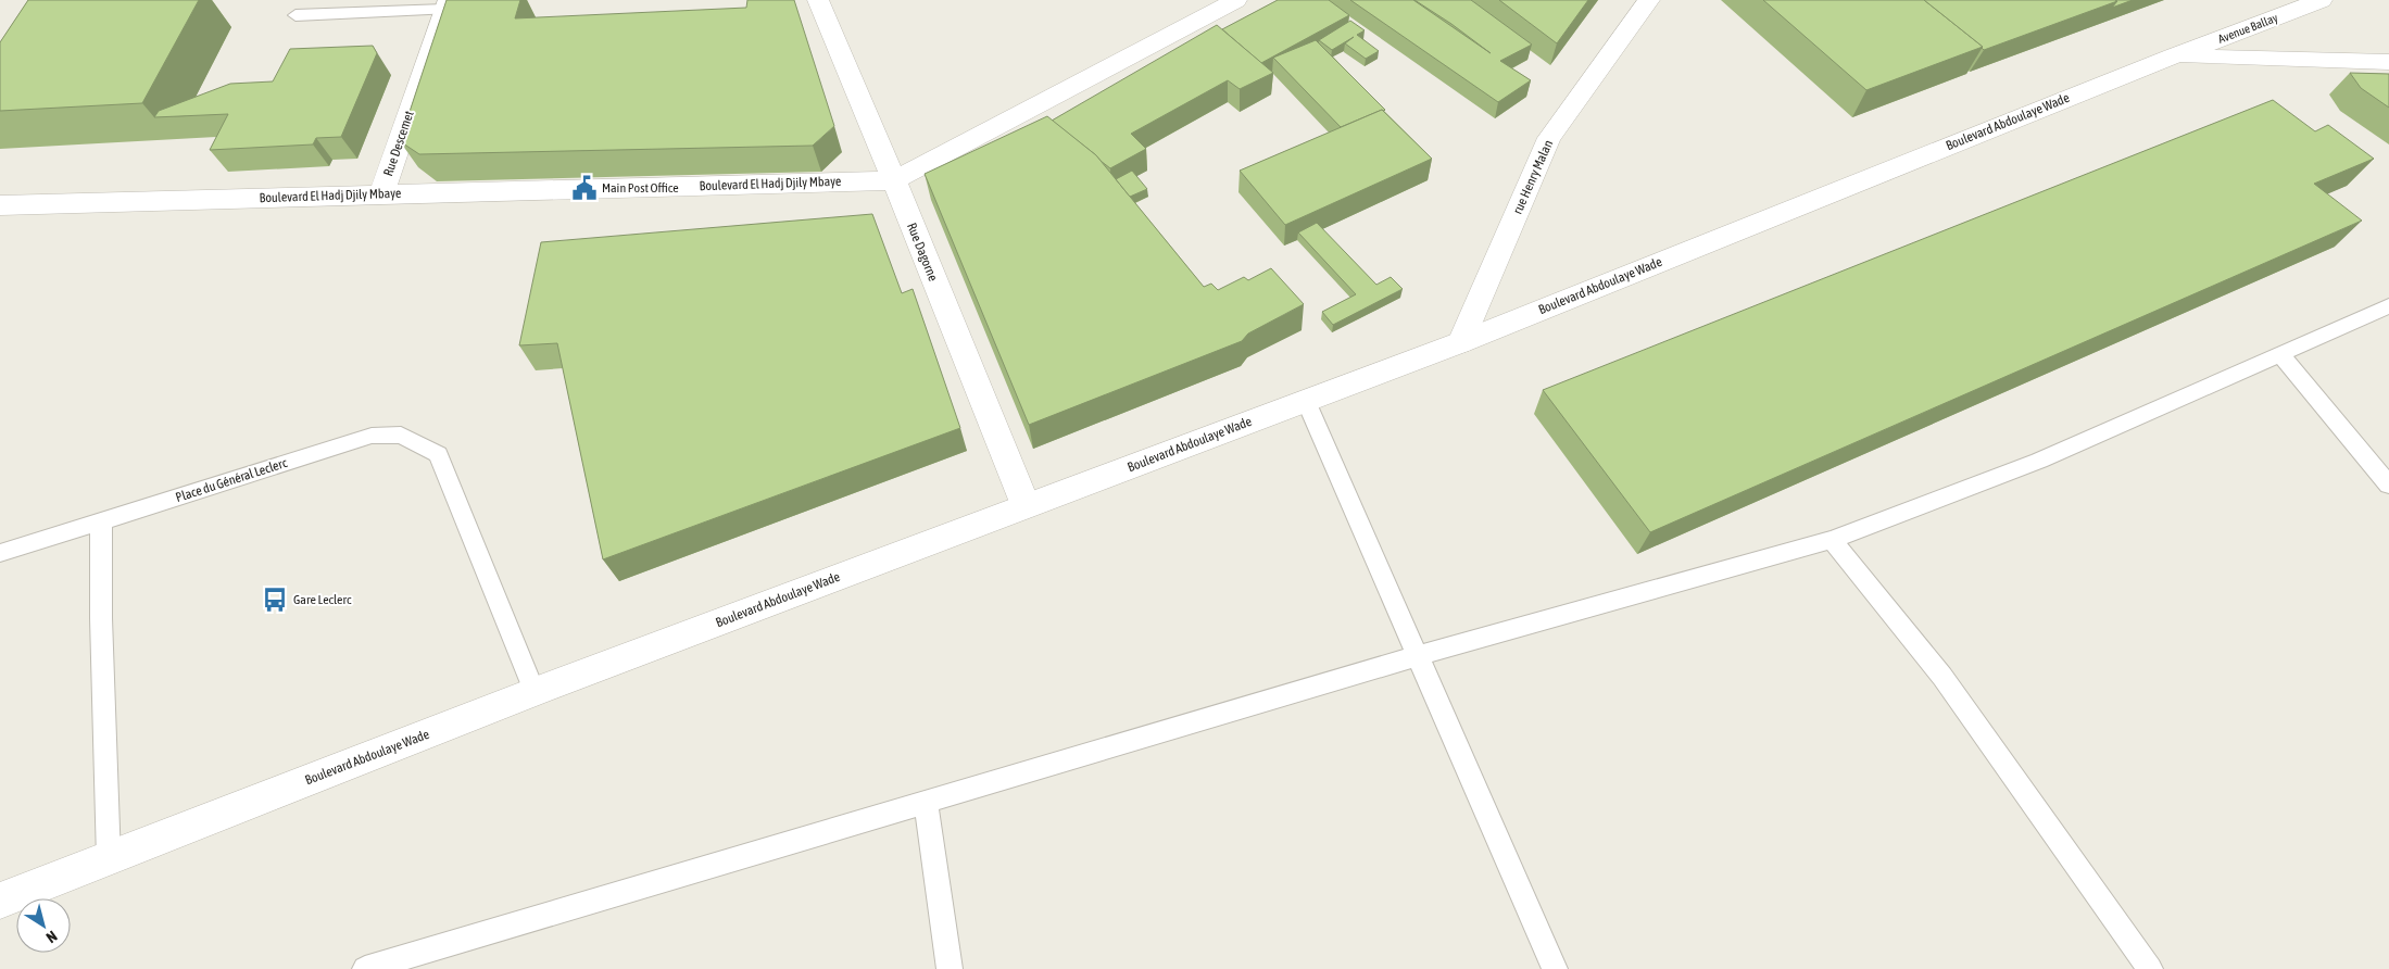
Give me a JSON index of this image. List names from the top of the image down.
{
  "streets": {
    "street": [
      "Avenue Ballay",
      "Boulevard Abdoulaye Wade",
      "Rue Descemet",
      "rue Henry Malan",
      "Boulevard El Hadj Djily Mbaye",
      "Rue Dagorne"
    ],
    "lane": ["Place du Général Leclerc"]
  },
  "crossings": [
    ["Avenue Ballay", "Boulevard Abdoulaye Wade"],
    ["Boulevard Abdoulaye Wade", "rue Henry Malan"],
    ["Boulevard Abdoulaye Wade", "Rue Dagorne"],
    ["Boulevard Abdoulaye Wade", "Place du Général Leclerc"],
    ["Rue Descemet", "Boulevard El Hadj Djily Mbaye"],
    ["Boulevard El Hadj Djily Mbaye", "Rue Dagorne"]
  ],
  "places": {
    "public building": ["Main Post Office"],
    "bus stop": ["Gare Leclerc"]
  },
  "north": "bottom right"
}
